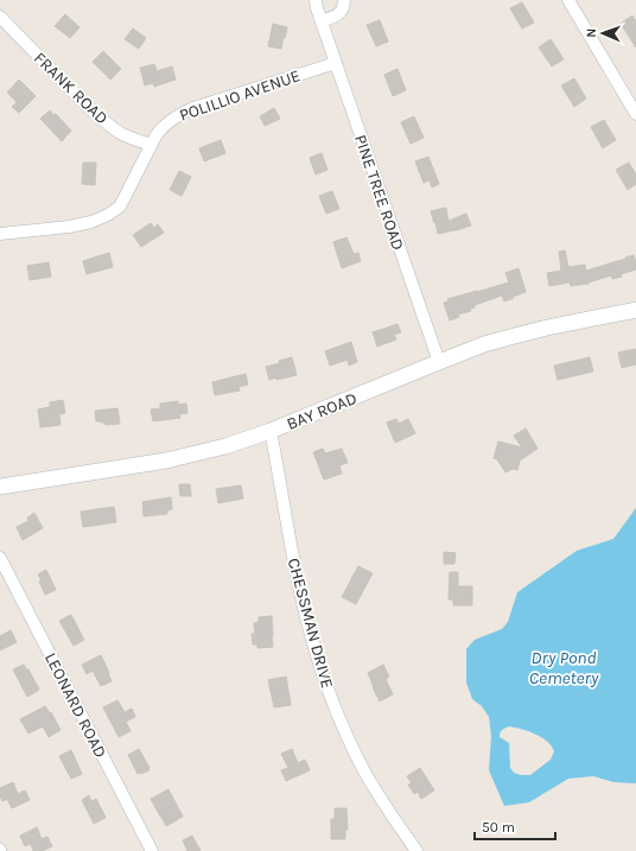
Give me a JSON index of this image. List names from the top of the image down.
{
  "streets": {
    "main road": ["BAY ROAD"],
    "street": [
      "FRANK ROAD",
      "POLILLIO AVENUE",
      "PINE TREE ROAD",
      "CHESSMAN DRIVE",
      "LEONARD ROAD"
    ]
  },
  "crossings": [
    ["FRANK ROAD", "POLILLIO AVENUE"],
    ["POLILLIO AVENUE", "PINE TREE ROAD"],
    ["PINE TREE ROAD", "BAY ROAD"],
    ["BAY ROAD", "CHESSMAN DRIVE"]
  ],
  "water": ["Dry Pond Cemetery"],
  "scale_bar": "50 m",
  "north": "left"
}
